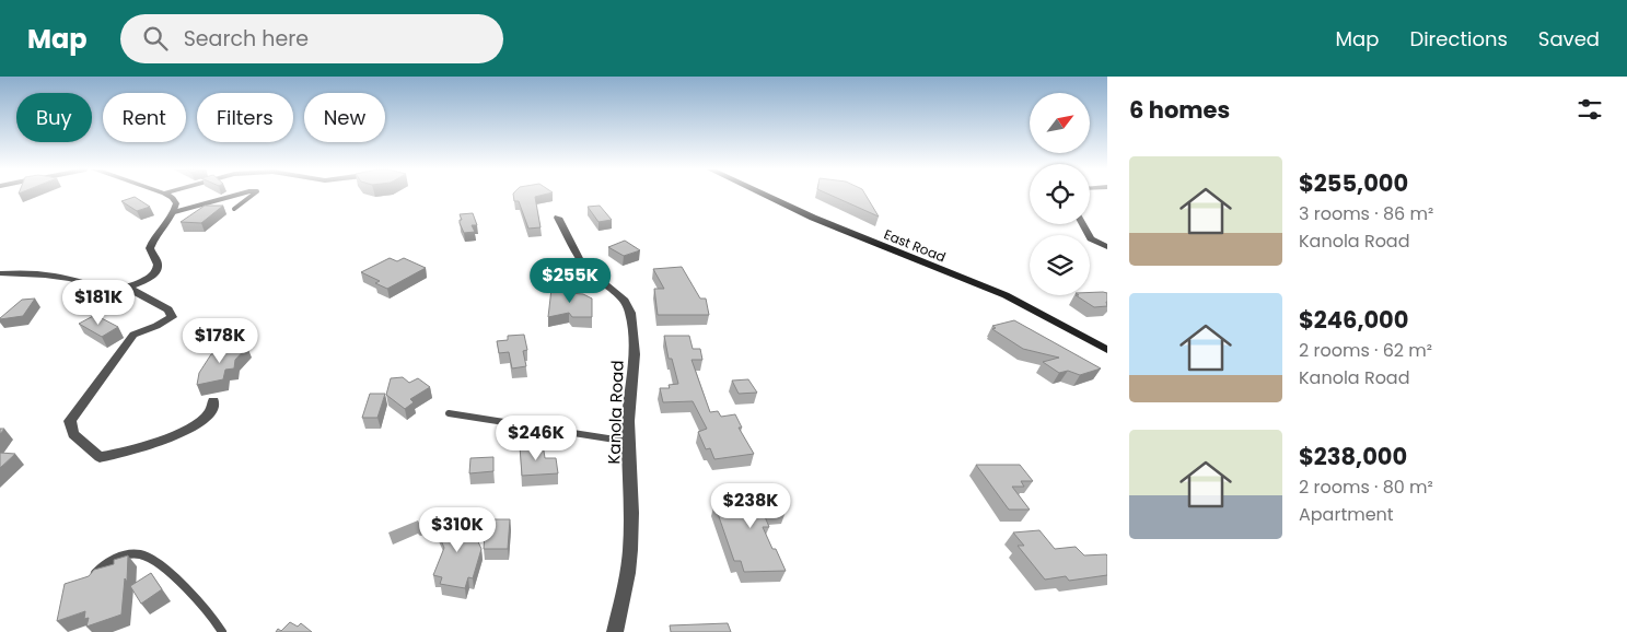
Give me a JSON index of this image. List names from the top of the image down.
{
  "streets": {
    "street": ["East Road", "Kanola Road"]
  },
  "north": "top right",
  "page": {
    "header": "Map",
    "search": "Search here",
    "nav": ["Map", "Directions", "Saved"],
    "heading": "6 homes",
    "chip": [
      "Buy",
      "Rent",
      "Filters",
      "New"
    ],
    "list": [
      {
        "name": "$255,000",
        "note": "3 rooms · 86 m² · Kanola Road"
      },
      {
        "name": "$246,000",
        "note": "2 rooms · 62 m² · Kanola Road"
      },
      {
        "name": "$238,000",
        "note": "2 rooms · 80 m² · Apartment"
      }
    ],
    "price": [
      "$255K",
      "$181K",
      "$178K",
      "$246K",
      "$238K",
      "$310K"
    ]
  }
}
